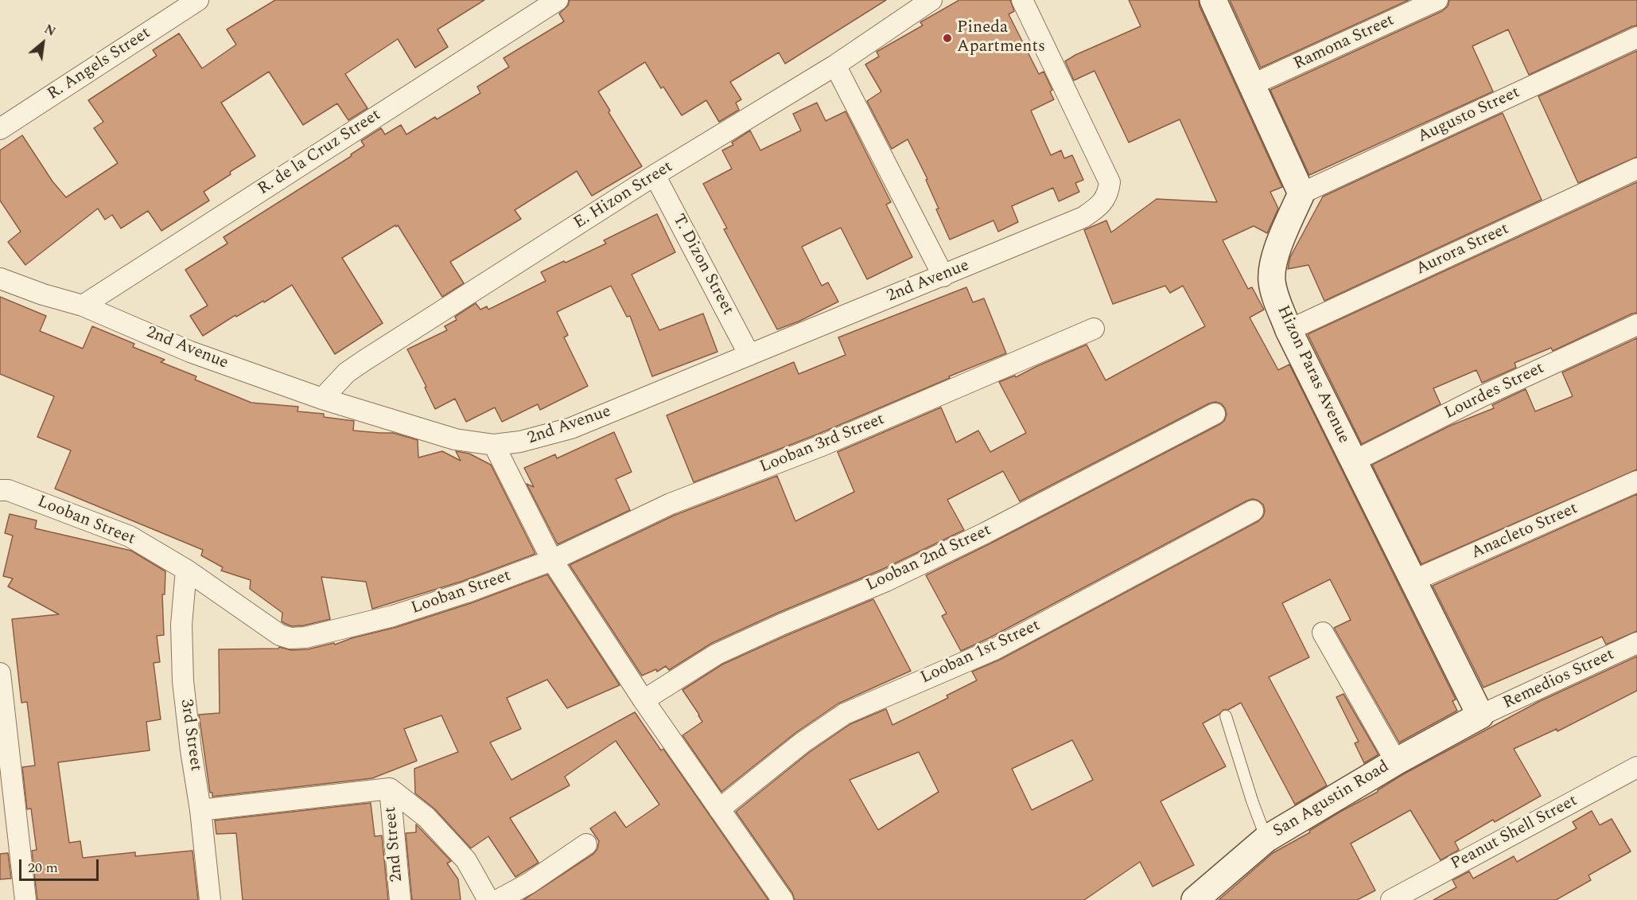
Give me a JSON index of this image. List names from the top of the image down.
{
  "streets": {
    "street": [
      "Ramona Street",
      "R. Angels Street",
      "Augusto Street",
      "R. de la Cruz Street",
      "E. Hizon Street",
      "Aurora Street",
      "T. Dizon Street",
      "2nd Avenue",
      "Hizon Paras Avenue",
      "Lourdes Street",
      "Looban 3rd Street",
      "Looban Street",
      "Anacleto Street",
      "Looban 2nd Street",
      "Looban 1st Street",
      "Remedios Street",
      "3rd Street",
      "San Agustin Road",
      "Peanut Shell Street",
      "2nd Street"
    ]
  },
  "crossings": [
    ["Augusto Street", "Hizon Paras Avenue"],
    ["R. de la Cruz Street", "2nd Avenue"],
    ["E. Hizon Street", "T. Dizon Street"],
    ["E. Hizon Street", "2nd Avenue"],
    ["Aurora Street", "Hizon Paras Avenue"],
    ["T. Dizon Street", "2nd Avenue"],
    ["Hizon Paras Avenue", "Lourdes Street"],
    ["Hizon Paras Avenue", "Anacleto Street"],
    ["Hizon Paras Avenue", "Remedios Street"],
    ["Hizon Paras Avenue", "San Agustin Road"],
    ["Looban 3rd Street", "Looban Street"],
    ["Looban Street", "3rd Street"],
    ["Remedios Street", "San Agustin Road"]
  ],
  "places": ["Pineda Apartments"],
  "scale_bar": "20 m",
  "north": "top right"
}
